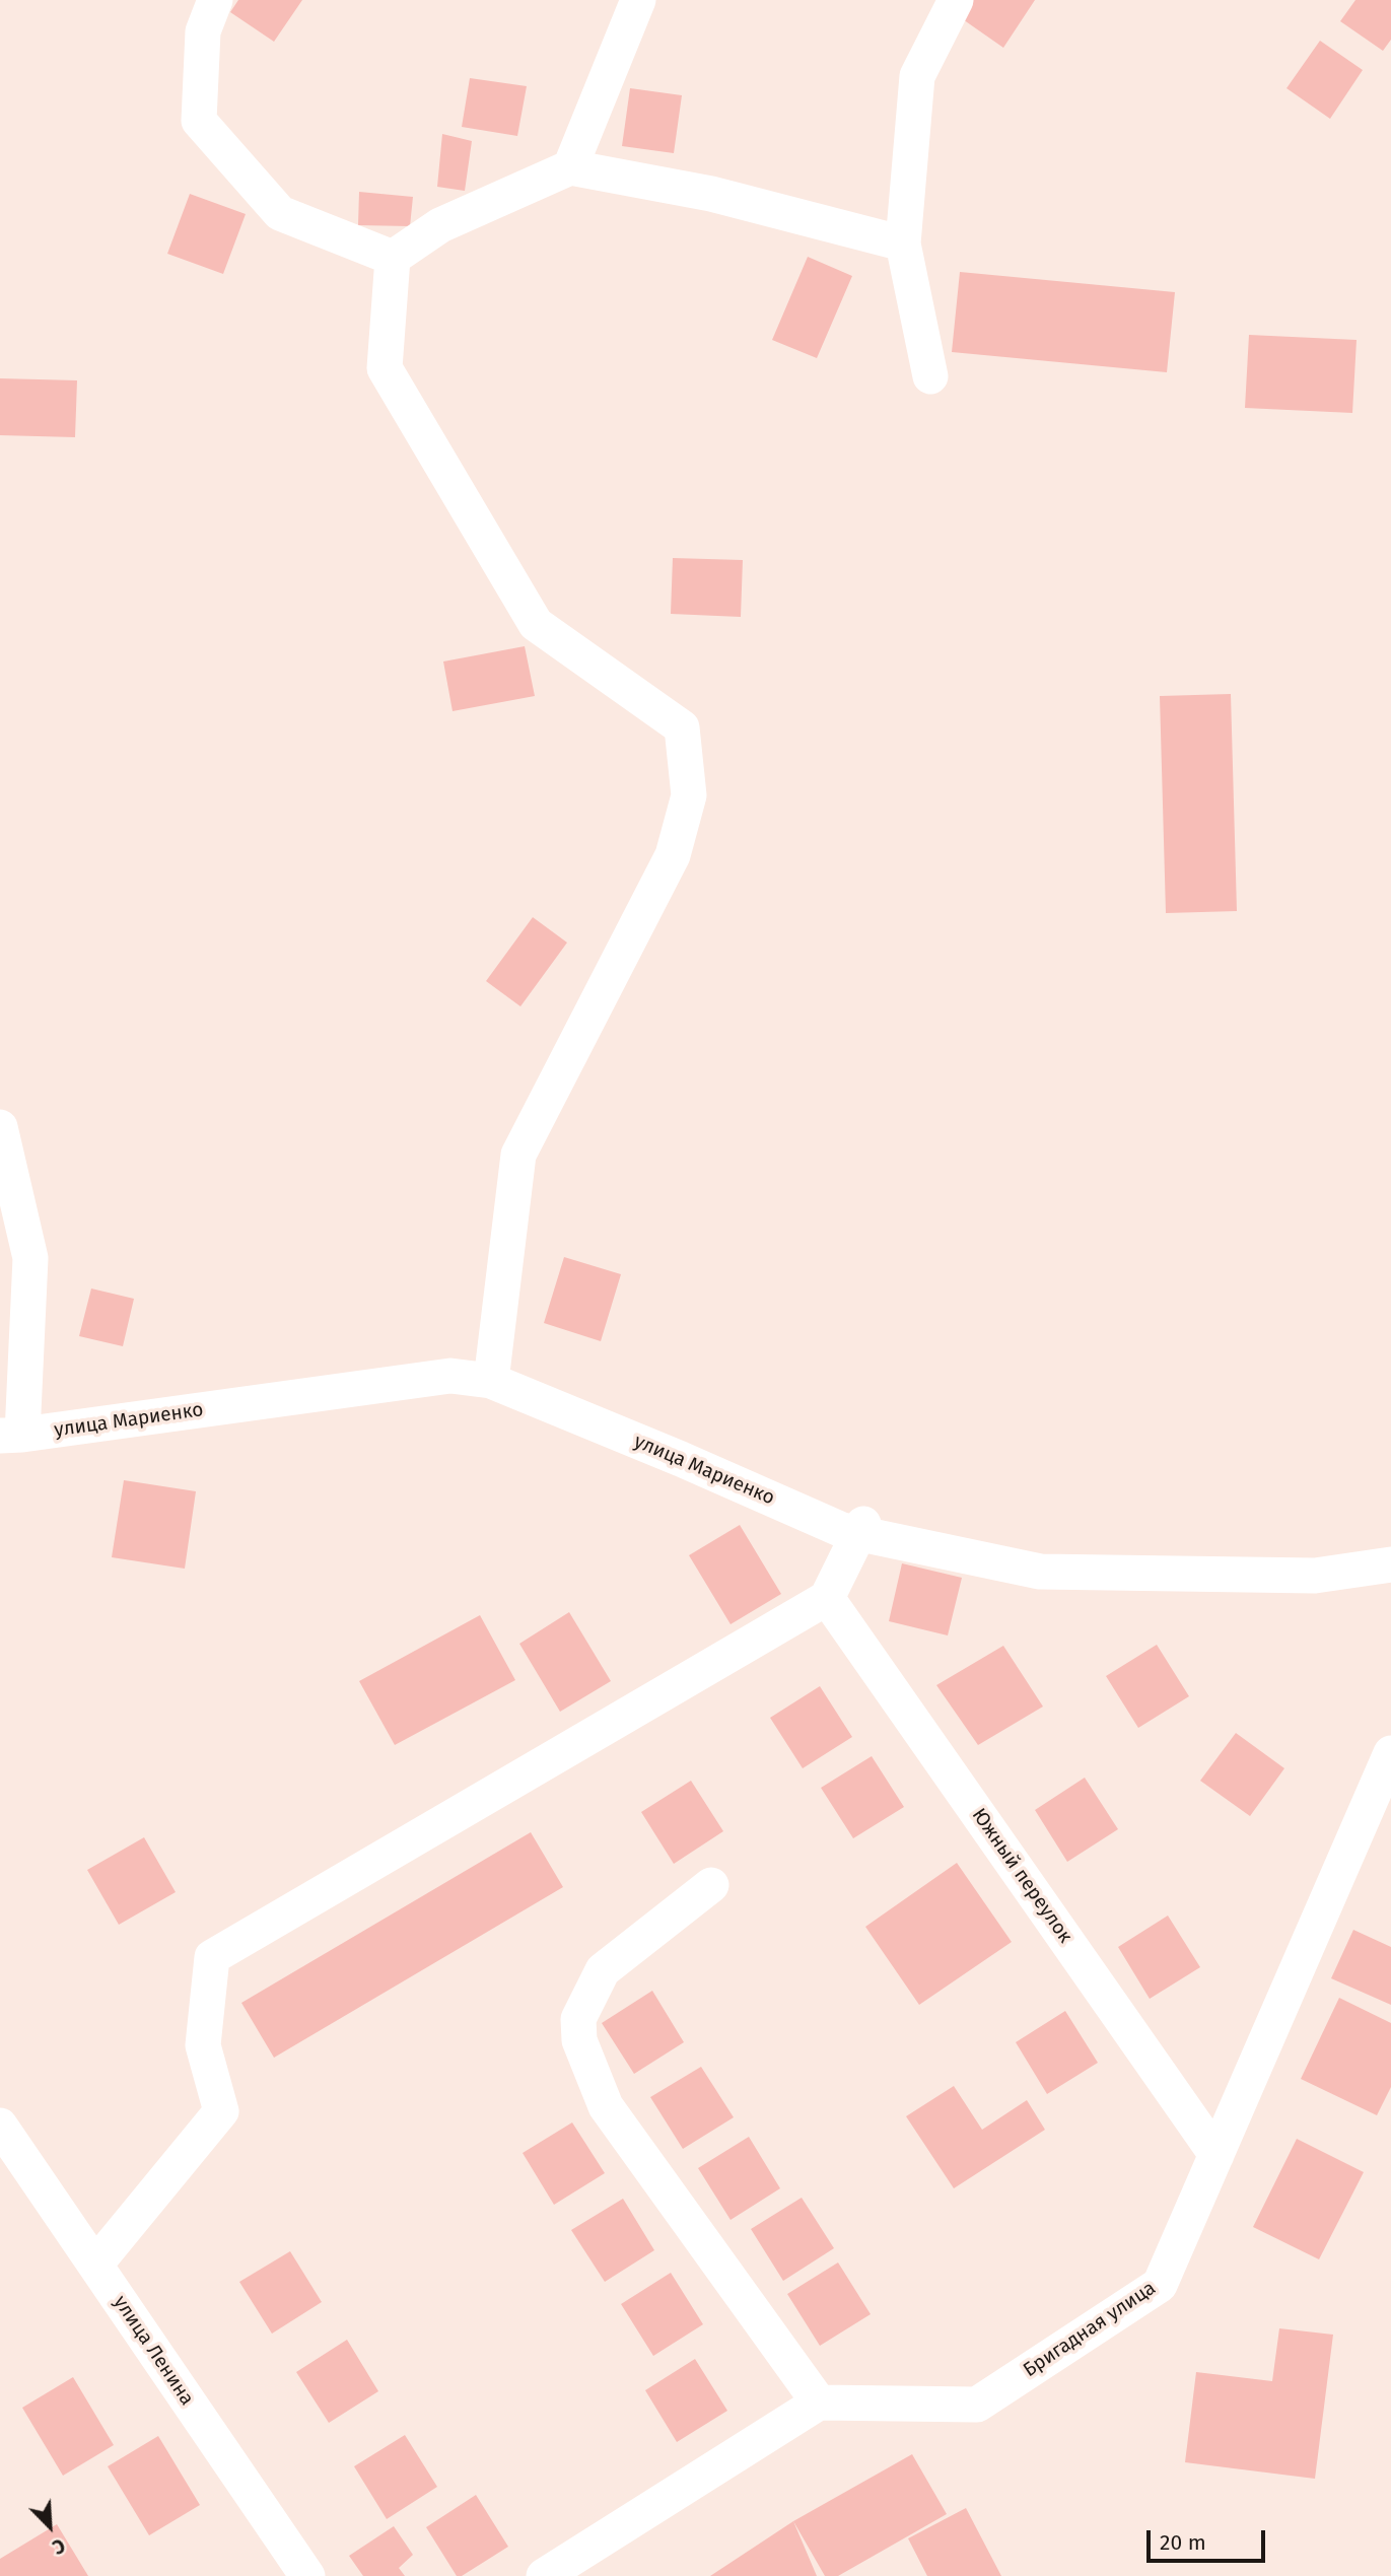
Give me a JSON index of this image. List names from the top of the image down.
{
  "streets": {
    "street": [
      "улица Мариенко",
      "Южный переулок",
      "Бригадная улица",
      "улица Ленина"
    ]
  },
  "crossings": [
    ["Южный переулок", "Бригадная улица"]
  ],
  "scale_bar": "20 m",
  "north": "bottom right"
}
